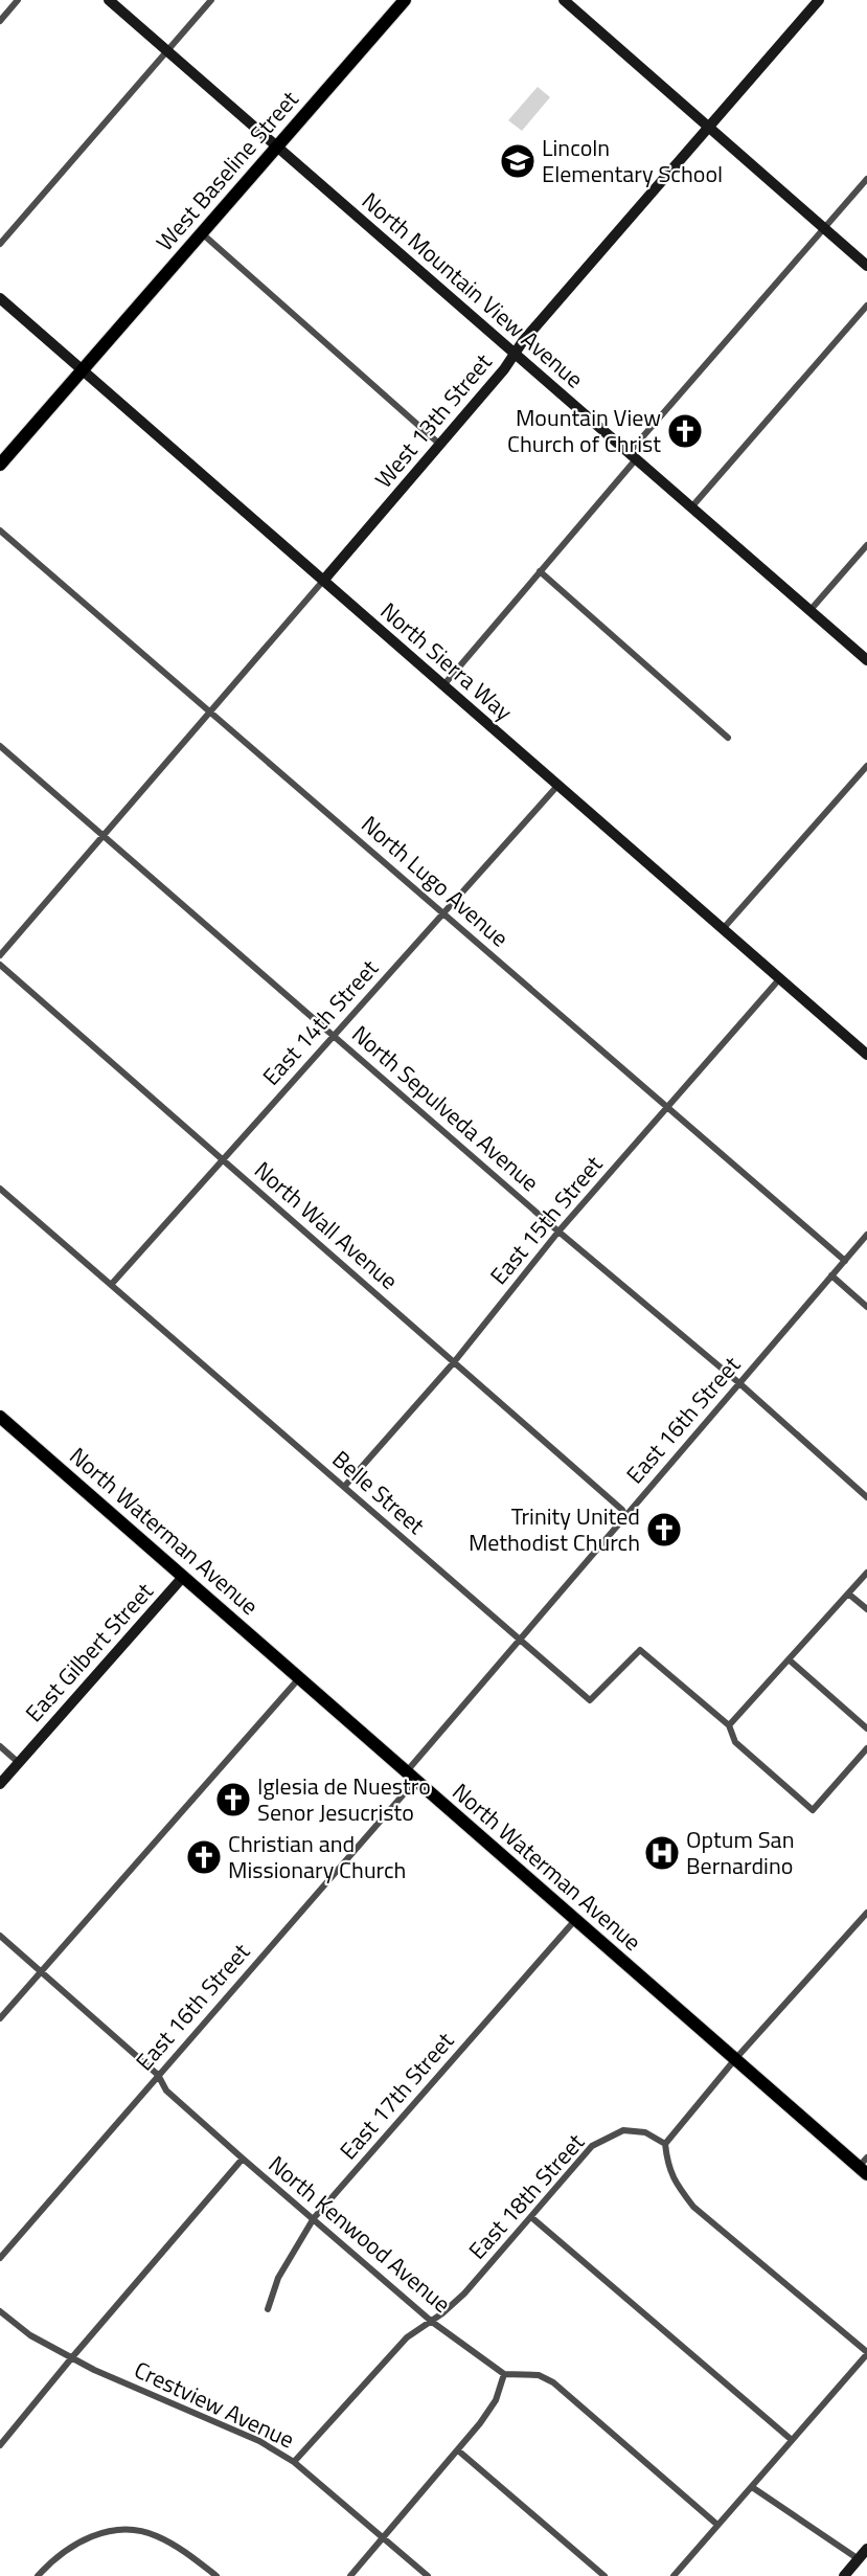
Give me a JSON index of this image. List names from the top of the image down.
{
  "streets": {
    "main road": ["West Baseline Street", "North Waterman Avenue"],
    "street": [
      "North Mountain View Avenue",
      "West 13th Street",
      "North Sierra Way",
      "North Lugo Avenue",
      "East 14th Street",
      "North Sepulveda Avenue",
      "East 15th Street",
      "North Wall Avenue",
      "East 16th Street",
      "Belle Street",
      "East Gilbert Street",
      "East 17th Street",
      "East 18th Street",
      "North Kenwood Avenue",
      "Crestview Avenue"
    ]
  },
  "crossings": [
    ["West Baseline Street", "North Mountain View Avenue"],
    ["West Baseline Street", "North Sierra Way"],
    ["North Mountain View Avenue", "West 13th Street"],
    ["West 13th Street", "North Sierra Way"],
    ["North Sierra Way", "East 14th Street"],
    ["North Sierra Way", "East 15th Street"],
    ["North Lugo Avenue", "East 14th Street"],
    ["North Lugo Avenue", "East 15th Street"],
    ["North Lugo Avenue", "East 16th Street"],
    ["East 14th Street", "North Sepulveda Avenue"],
    ["East 14th Street", "North Wall Avenue"],
    ["East 14th Street", "Belle Street"],
    ["North Sepulveda Avenue", "East 15th Street"],
    ["North Sepulveda Avenue", "East 16th Street"],
    ["East 15th Street", "North Wall Avenue"],
    ["East 15th Street", "Belle Street"],
    ["North Wall Avenue", "East 16th Street"],
    ["East 16th Street", "Belle Street"],
    ["East 16th Street", "North Waterman Avenue"],
    ["East 16th Street", "North Kenwood Avenue"],
    ["North Waterman Avenue", "East Gilbert Street"],
    ["North Waterman Avenue", "East 17th Street"],
    ["East 17th Street", "North Kenwood Avenue"],
    ["East 18th Street", "North Kenwood Avenue"],
    ["East 18th Street", "Crestview Avenue"]
  ],
  "places": {
    "school or university": ["Lincoln Elementary School"],
    "church": [
      "Mountain View Church of Christ",
      "Trinity United Methodist Church",
      "Iglesia de Nuestro Senor Jesucristo",
      "Christian and Missionary Church"
    ],
    "hospital": ["Optum San Bernardino"]
  }
}
